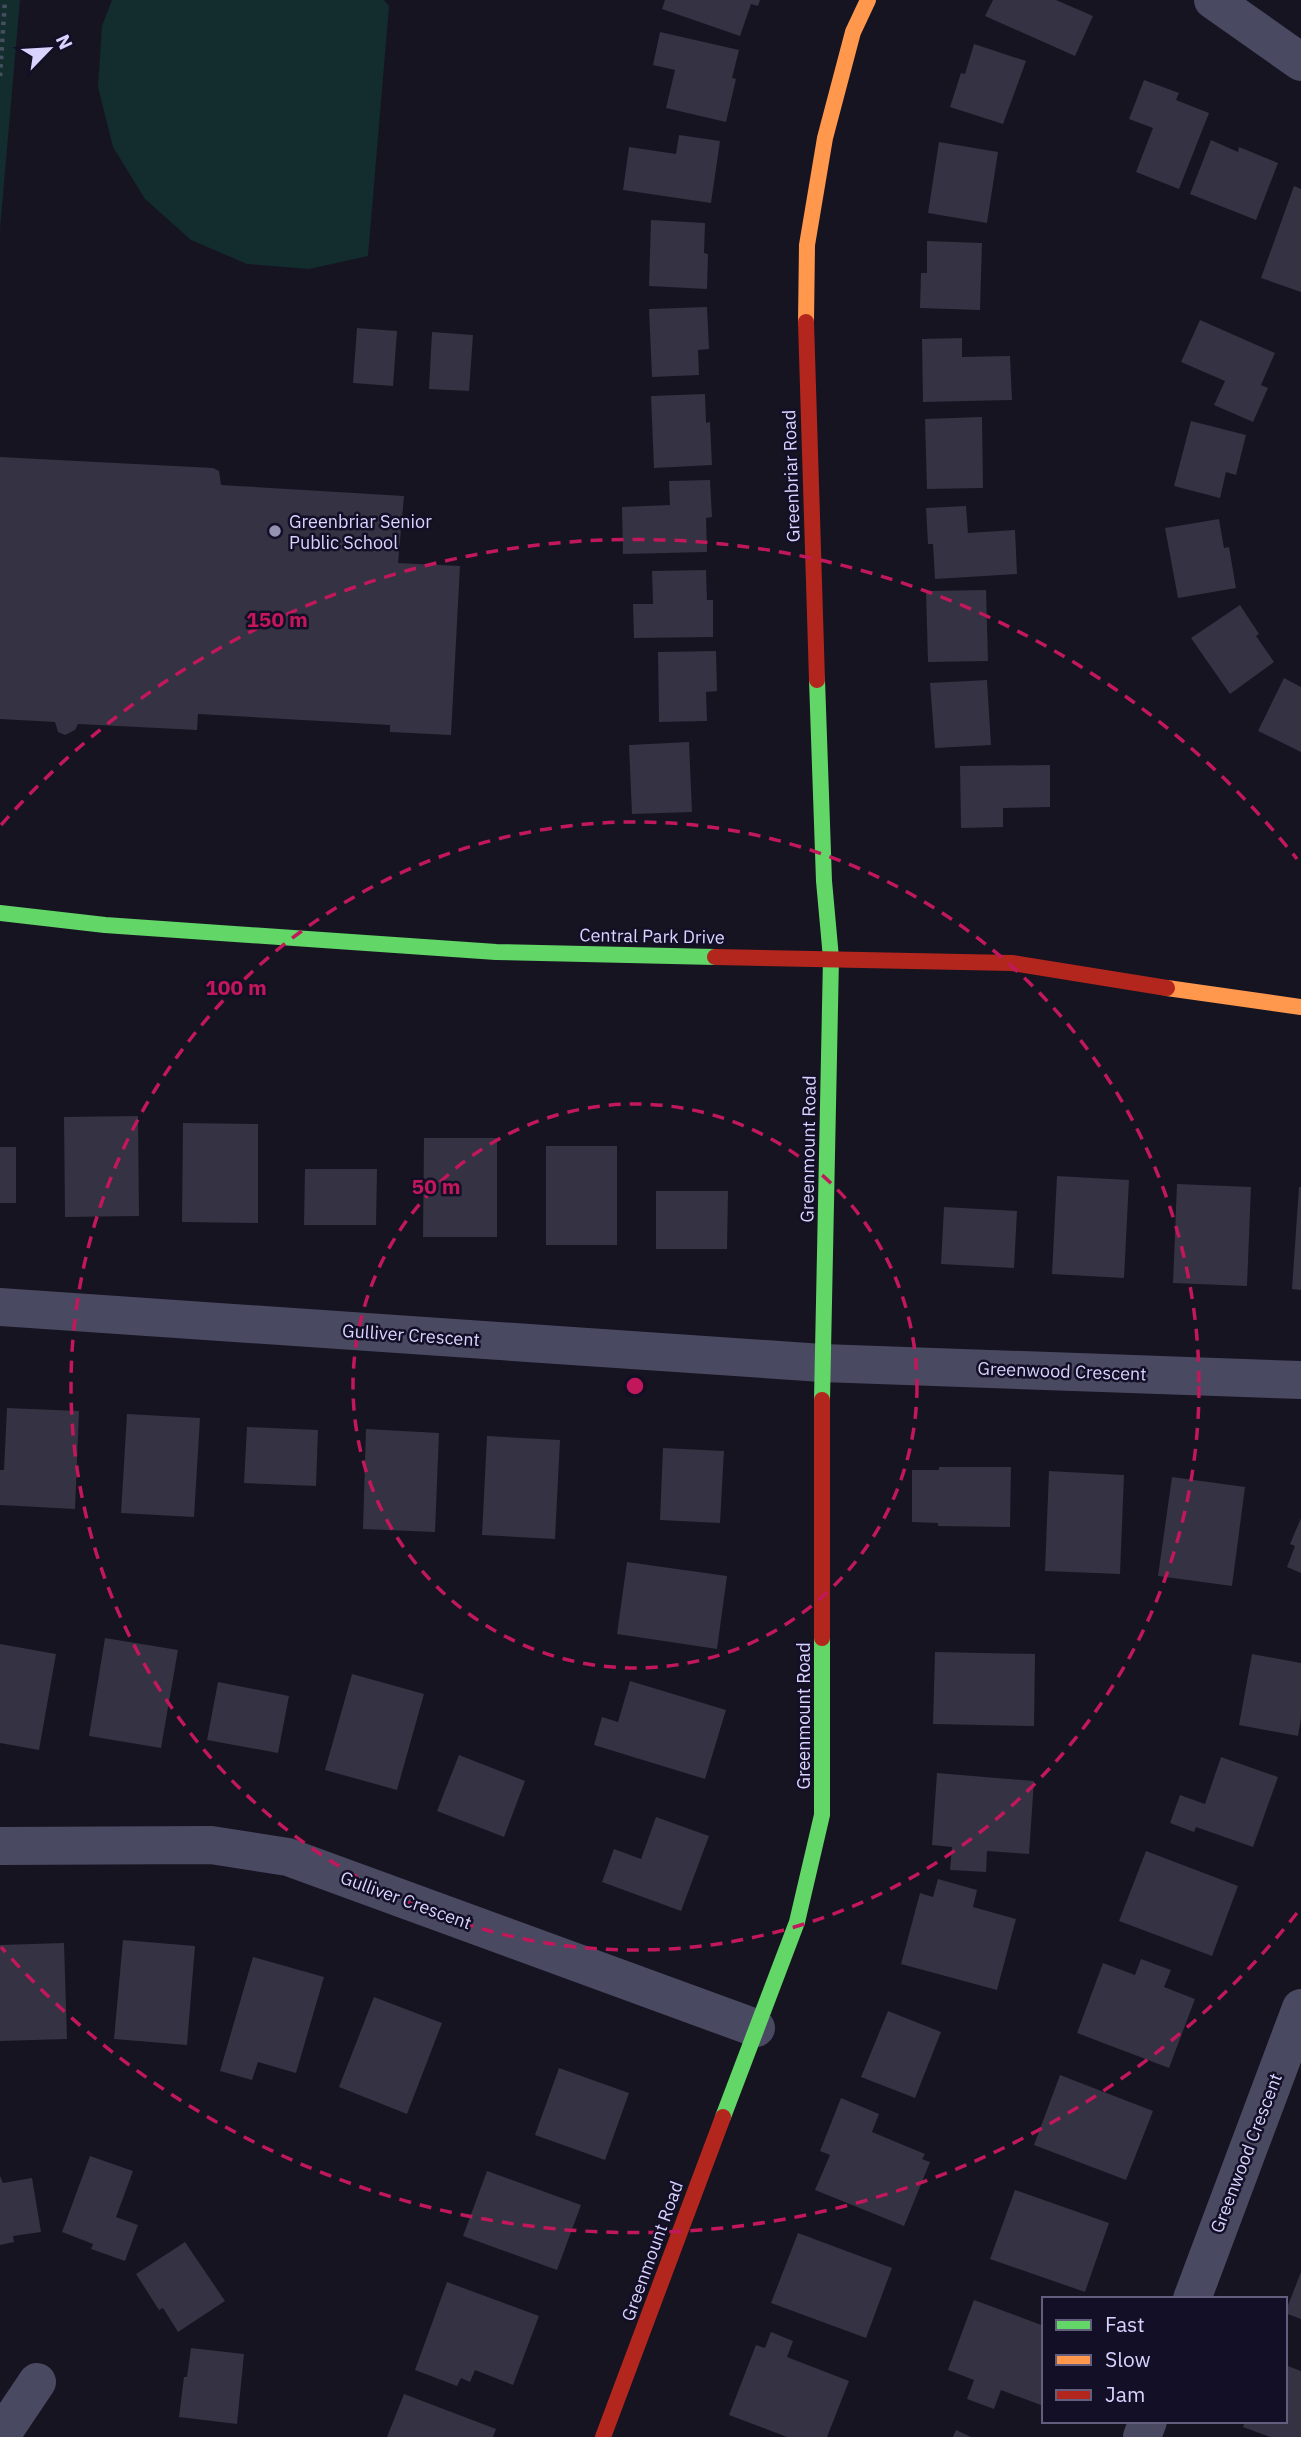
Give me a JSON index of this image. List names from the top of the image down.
{
  "streets": {
    "street": [
      "Greenbriar Road",
      "Central Park Drive",
      "Greenmount Road",
      "Gulliver Crescent",
      "Greenwood Crescent"
    ]
  },
  "crossings": [
    ["Greenbriar Road", "Central Park Drive"],
    ["Greenbriar Road", "Greenmount Road"],
    ["Central Park Drive", "Greenmount Road"],
    ["Greenmount Road", "Gulliver Crescent"],
    ["Greenmount Road", "Greenwood Crescent"],
    ["Gulliver Crescent", "Greenwood Crescent"]
  ],
  "places": ["Greenbriar Senior Public School"],
  "legend": ["Fast", "Slow", "Jam"],
  "north": "top right",
  "rings": ["150 m", "100 m", "50 m"]
}
